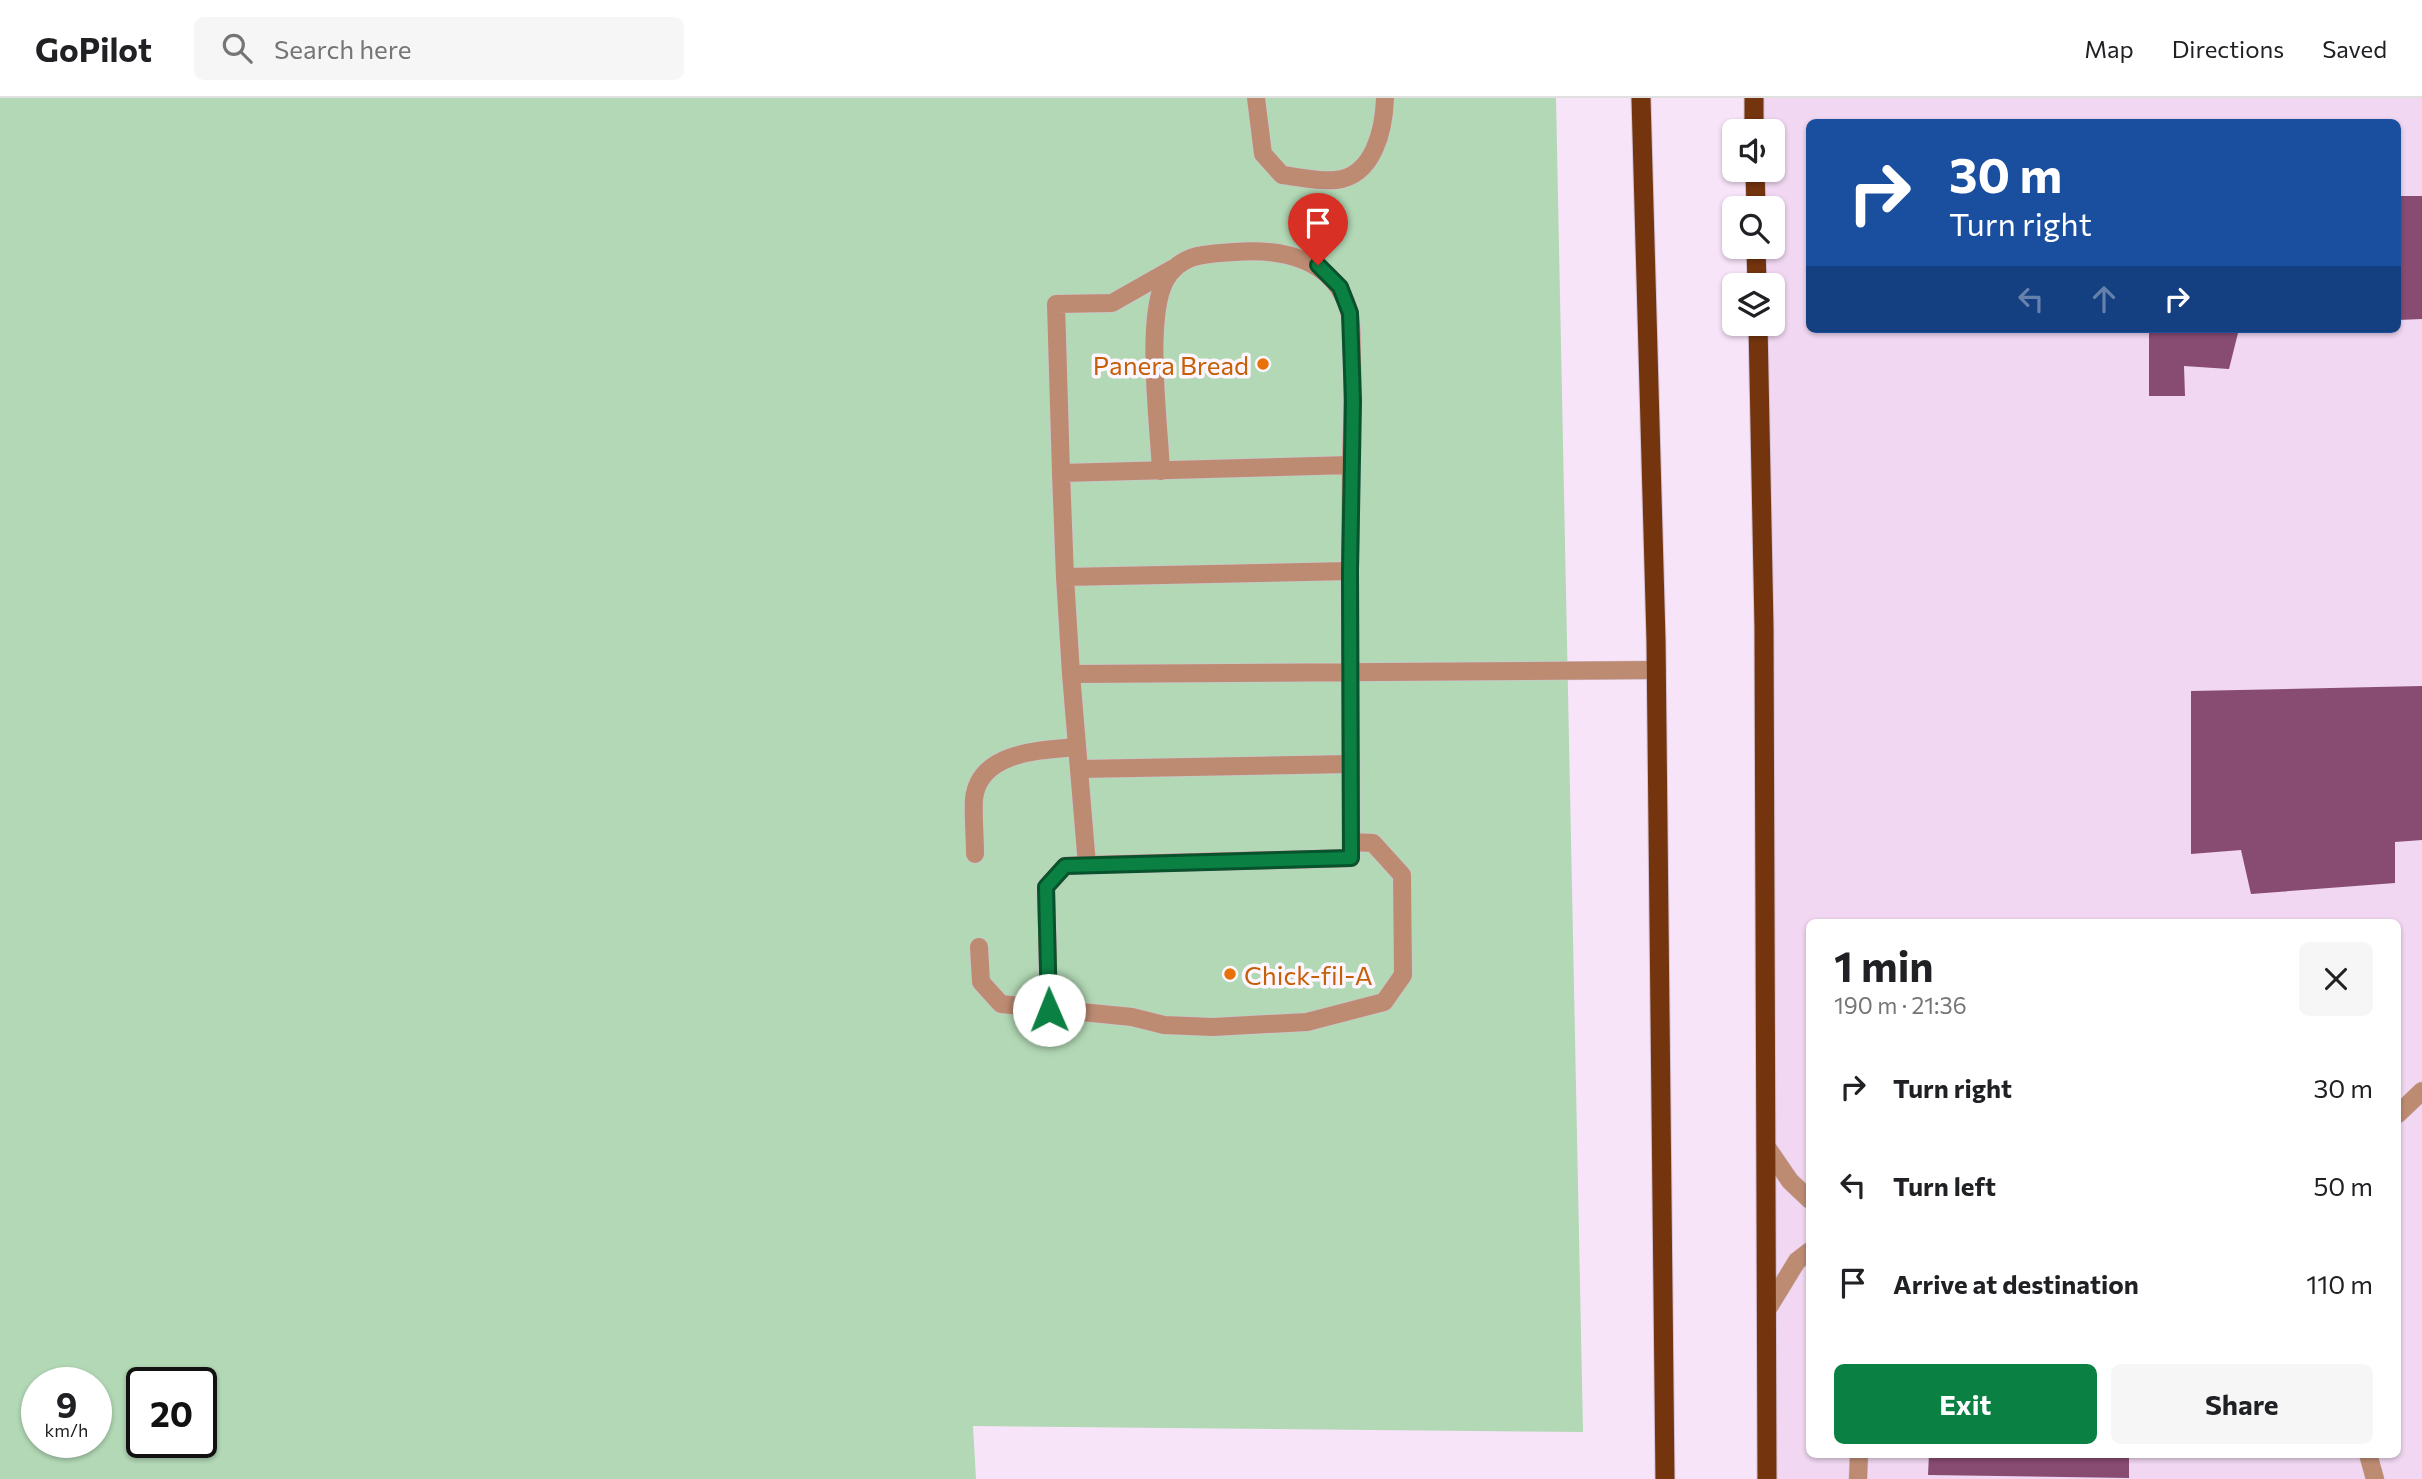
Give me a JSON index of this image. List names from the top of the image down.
{
  "places": ["Panera Bread", "Chick-fil-A"],
  "page": {
    "header": "GoPilot",
    "search": "Search here",
    "nav": ["Map", "Directions", "Saved"],
    "turn": ["30 m", "Turn right"],
    "heading": ["1 min", "190 m · 21:36"],
    "list": [
      {
        "name": "Turn right",
        "value": "30 m"
      },
      {
        "name": "Turn left",
        "value": "50 m"
      },
      {
        "name": "Arrive at destination",
        "value": "110 m"
      }
    ],
    "buttons": ["Exit", "Share"],
    "speed": "9 km/h",
    "limit": "20"
  }
}
